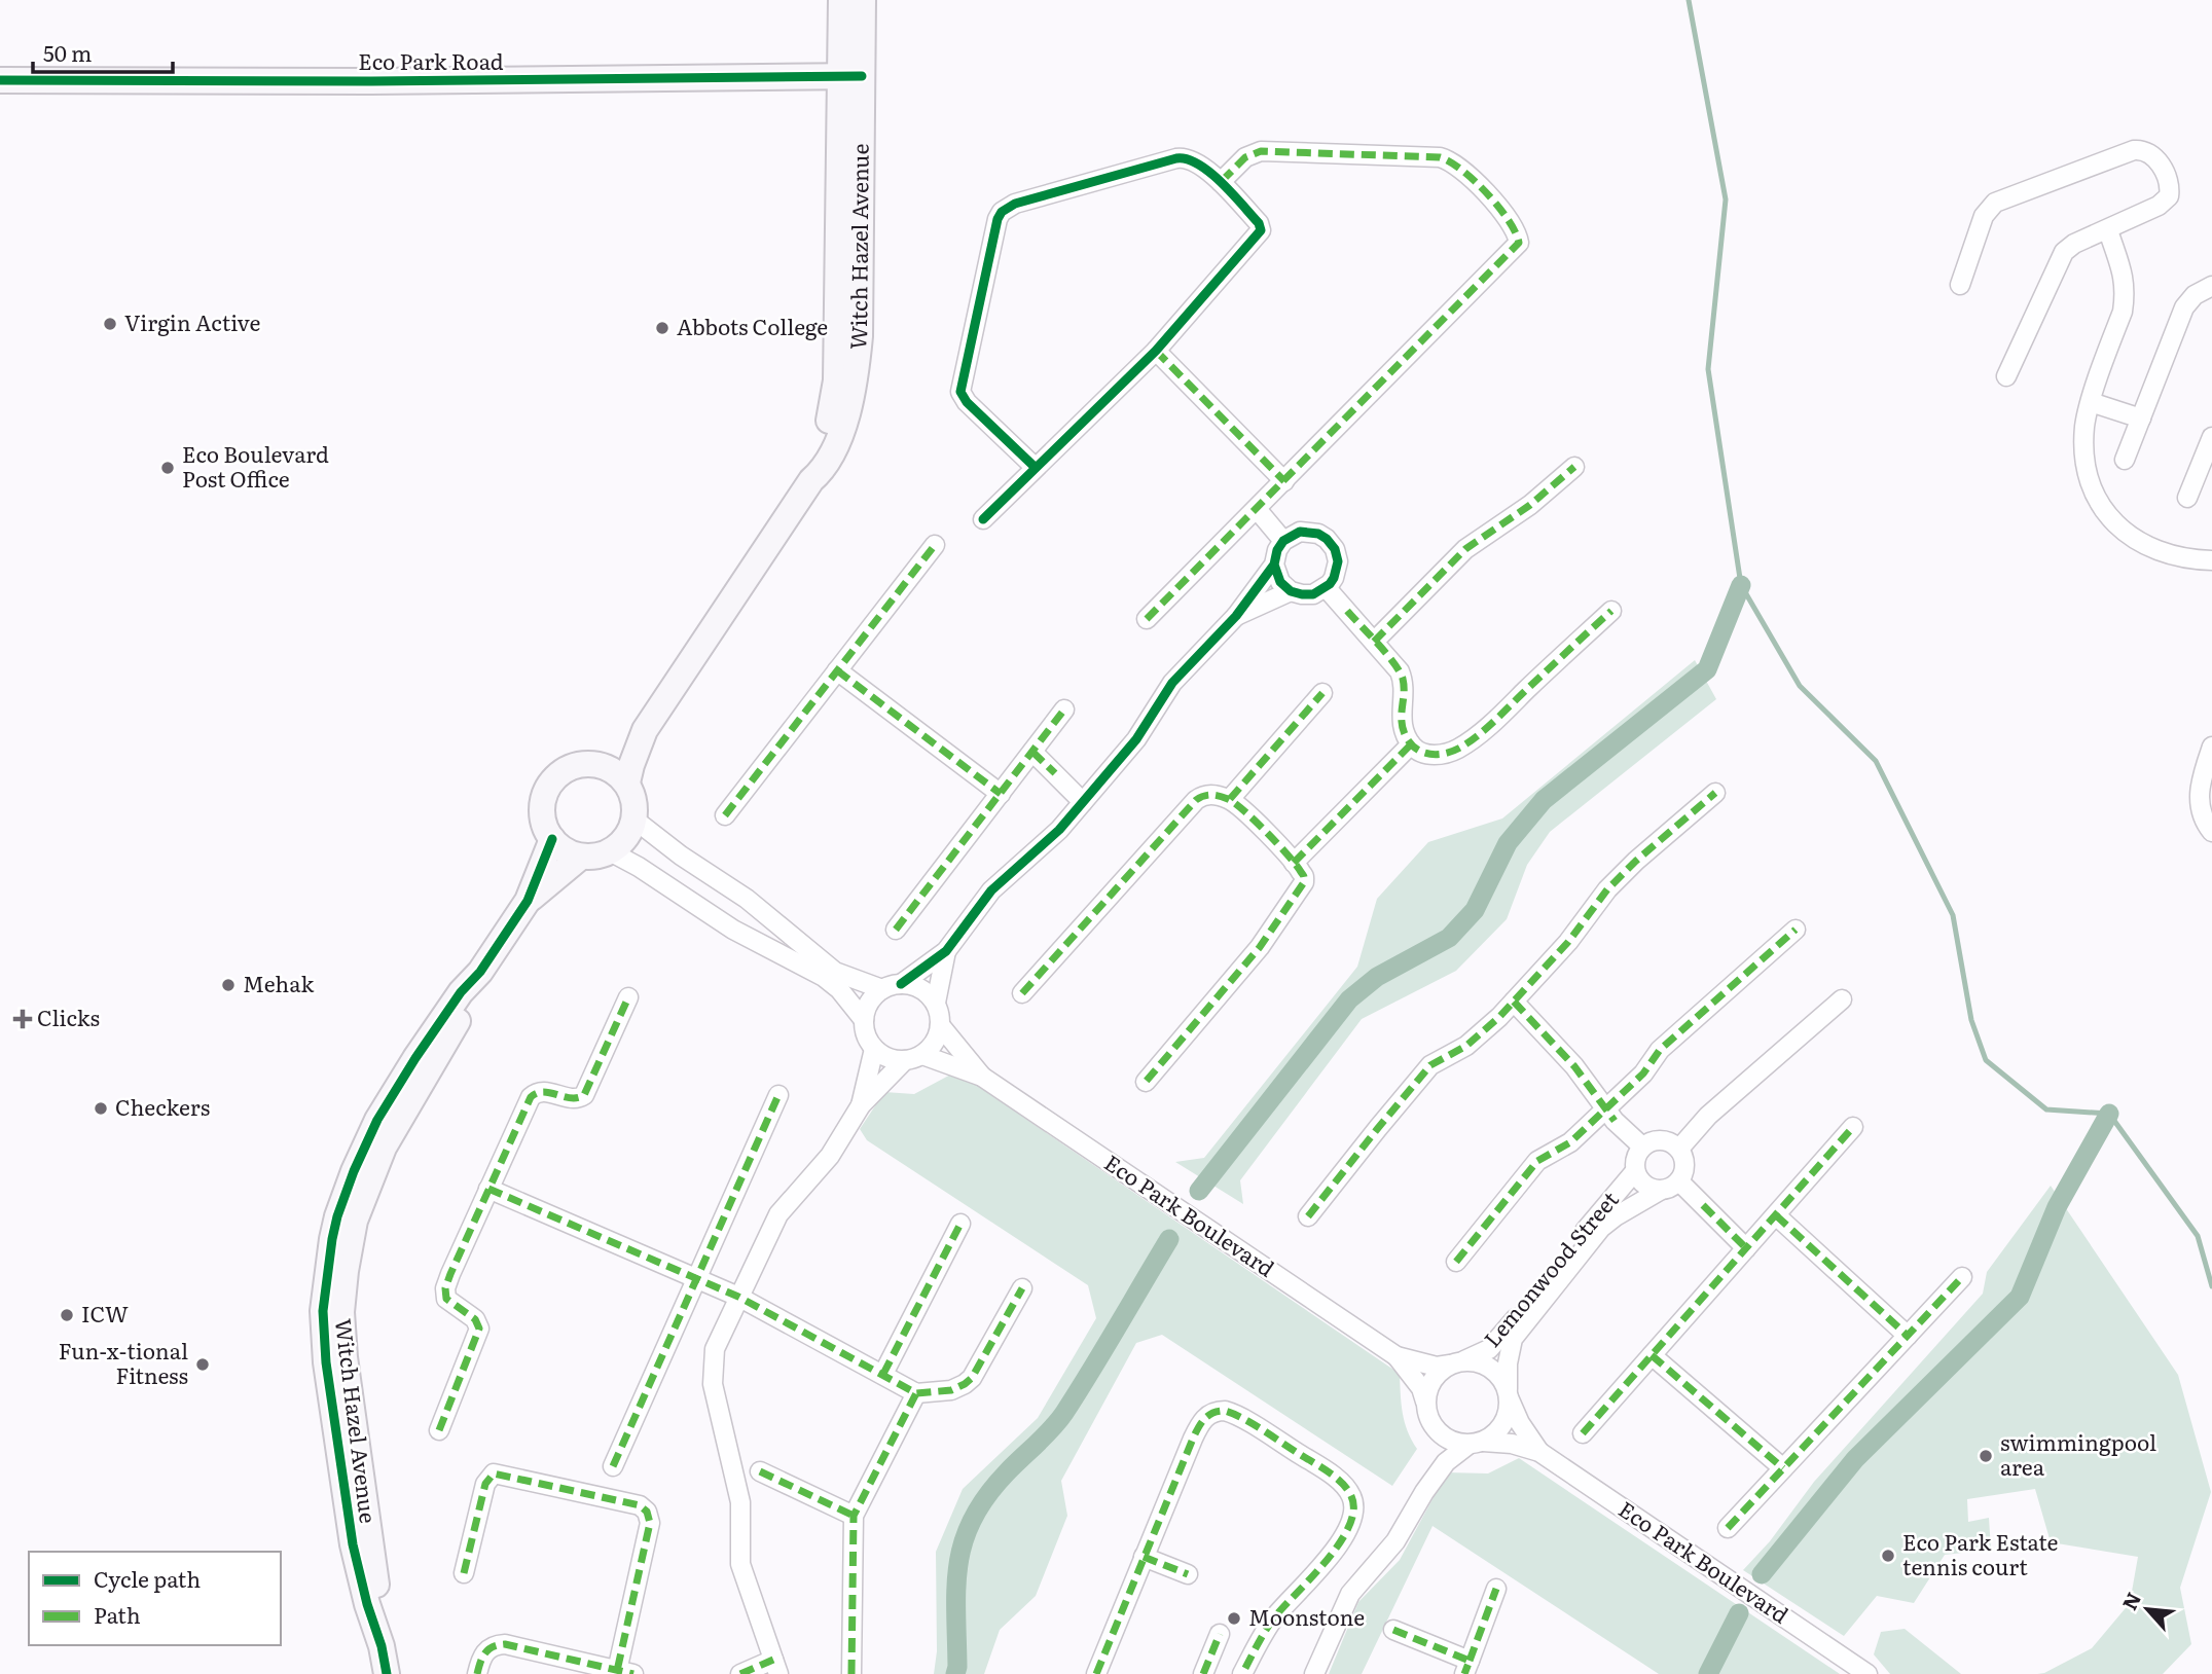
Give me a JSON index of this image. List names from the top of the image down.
{
  "streets": {
    "street": [
      "Eco Park Road",
      "Witch Hazel Avenue",
      "Eco Park Boulevard",
      "Lemonwood Street"
    ]
  },
  "crossings": [
    ["Eco Park Road", "Witch Hazel Avenue"],
    ["Eco Park Boulevard", "Lemonwood Street"]
  ],
  "places": {
    "other": [
      "Virgin Active",
      "Abbots College",
      "Eco Boulevard Post Office",
      "Mehak",
      "Checkers",
      "ICW",
      "Fun-x-tional Fitness",
      "swimmingpool area",
      "Eco Park Estate tennis court",
      "Moonstone"
    ],
    "health": ["Clicks"]
  },
  "legend": ["Cycle path", "Path"],
  "scale_bar": "50 m",
  "north": "top left"
}
